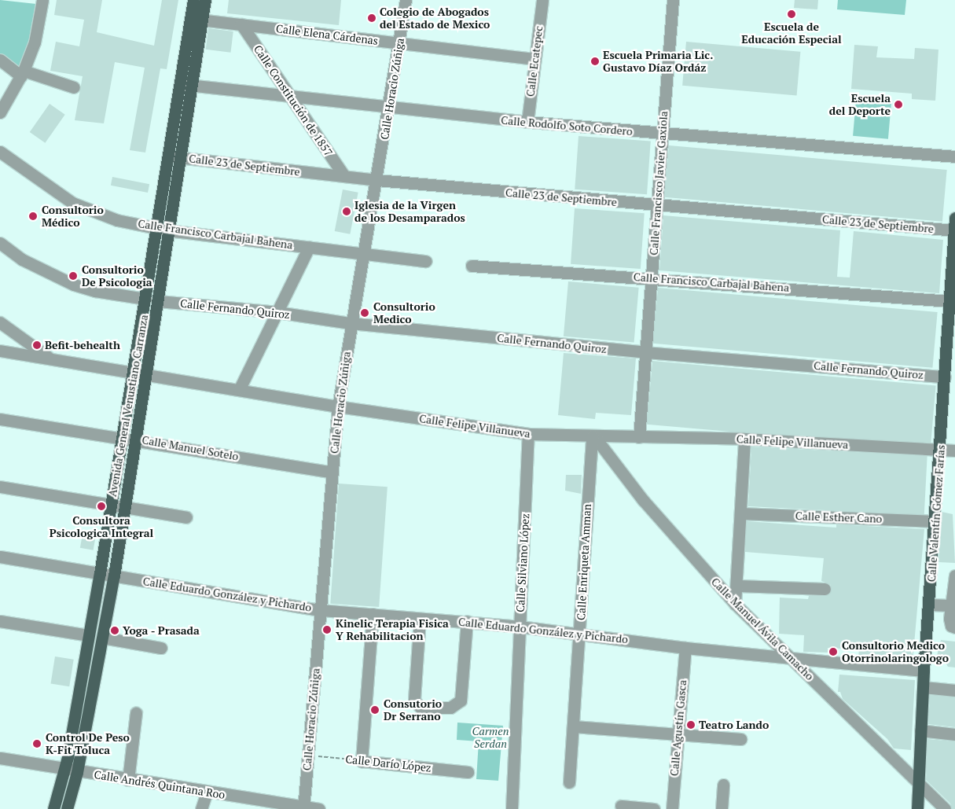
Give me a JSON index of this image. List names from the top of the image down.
{
  "streets": {
    "main road": ["Avenida General Venustiano Carranza", "Calle Valentín Gómez Farías"],
    "street": [
      "Calle Elena Cárdenas",
      "Calle Ecatepec",
      "Calle Horacio Zúñiga",
      "Calle Constitución de 1857",
      "Calle Rodolfo Soto Cordero",
      "Calle 23 de Septiembre",
      "Calle Francisco Javier Gaxiola",
      "Calle Francisco Carbajal Bahena",
      "Calle Fernando Quiroz",
      "Calle Felipe Villanueva",
      "Calle Manuel Sotelo",
      "Calle Esther Cano",
      "Calle Enriqueta Amman",
      "Calle Silviano López",
      "Calle Eduardo González y Pichardo",
      "Calle Manuel Ávila Camacho",
      "Calle Agustín Gasca",
      "Calle Darío López",
      "Calle Andrés Quintana Roo"
    ]
  },
  "crossings": [
    ["Calle Elena Cárdenas", "Calle Ecatepec"],
    ["Calle Elena Cárdenas", "Calle Horacio Zúñiga"],
    ["Calle Elena Cárdenas", "Calle Constitución de 1857"],
    ["Calle Elena Cárdenas", "Avenida General Venustiano Carranza"],
    ["Calle Ecatepec", "Calle Rodolfo Soto Cordero"],
    ["Calle Horacio Zúñiga", "Calle Rodolfo Soto Cordero"],
    ["Calle Horacio Zúñiga", "Calle 23 de Septiembre"],
    ["Calle Horacio Zúñiga", "Calle Francisco Carbajal Bahena"],
    ["Calle Horacio Zúñiga", "Calle Fernando Quiroz"],
    ["Calle Horacio Zúñiga", "Calle Felipe Villanueva"],
    ["Calle Horacio Zúñiga", "Calle Manuel Sotelo"],
    ["Calle Horacio Zúñiga", "Calle Eduardo González y Pichardo"],
    ["Calle Horacio Zúñiga", "Calle Darío López"],
    ["Calle Horacio Zúñiga", "Calle Andrés Quintana Roo"],
    ["Calle Constitución de 1857", "Calle Rodolfo Soto Cordero"],
    ["Calle Constitución de 1857", "Calle 23 de Septiembre"],
    ["Calle Rodolfo Soto Cordero", "Calle Francisco Javier Gaxiola"],
    ["Calle Rodolfo Soto Cordero", "Avenida General Venustiano Carranza"],
    ["Calle 23 de Septiembre", "Calle Francisco Javier Gaxiola"],
    ["Calle 23 de Septiembre", "Avenida General Venustiano Carranza"],
    ["Calle 23 de Septiembre", "Calle Valentín Gómez Farías"],
    ["Calle Francisco Javier Gaxiola", "Calle Francisco Carbajal Bahena"],
    ["Calle Francisco Javier Gaxiola", "Calle Fernando Quiroz"],
    ["Calle Francisco Javier Gaxiola", "Calle Felipe Villanueva"],
    ["Calle Francisco Carbajal Bahena", "Avenida General Venustiano Carranza"],
    ["Calle Francisco Carbajal Bahena", "Calle Valentín Gómez Farías"],
    ["Calle Fernando Quiroz", "Avenida General Venustiano Carranza"],
    ["Calle Fernando Quiroz", "Calle Valentín Gómez Farías"],
    ["Avenida General Venustiano Carranza", "Calle Felipe Villanueva"],
    ["Avenida General Venustiano Carranza", "Calle Manuel Sotelo"],
    ["Avenida General Venustiano Carranza", "Calle Eduardo González y Pichardo"],
    ["Avenida General Venustiano Carranza", "Calle Andrés Quintana Roo"],
    ["Calle Felipe Villanueva", "Calle Valentín Gómez Farías"],
    ["Calle Felipe Villanueva", "Calle Enriqueta Amman"],
    ["Calle Felipe Villanueva", "Calle Silviano López"],
    ["Calle Felipe Villanueva", "Calle Manuel Ávila Camacho"],
    ["Calle Valentín Gómez Farías", "Calle Esther Cano"],
    ["Calle Valentín Gómez Farías", "Calle Eduardo González y Pichardo"],
    ["Calle Valentín Gómez Farías", "Calle Manuel Ávila Camacho"],
    ["Calle Enriqueta Amman", "Calle Eduardo González y Pichardo"],
    ["Calle Enriqueta Amman", "Calle Manuel Ávila Camacho"],
    ["Calle Silviano López", "Calle Eduardo González y Pichardo"],
    ["Calle Eduardo González y Pichardo", "Calle Manuel Ávila Camacho"],
    ["Calle Eduardo González y Pichardo", "Calle Agustín Gasca"]
  ],
  "parks": ["Carmen Serdan"],
  "places": [
    "Escuela de Educación Especial",
    "Colegio de Abogados del Estado de Mexico",
    "Escuela Primaria Lic. Gustavo Díaz Ordáz",
    "Escuela del Deporte",
    "Iglesia de la Virgen de los Desamparados",
    "Consultorio Médico",
    "Consultorio De Psicologia",
    "Consultorio Medico",
    "Befit-behealth",
    "Consultora Psicologica Integral",
    "Kinelic Terapia Fisica Y Rehabilitacion",
    "Yoga - Prasada",
    "Consultorio Medico Otorrinolaringologo",
    "Consutorio Dr Serrano",
    "Teatro Lando",
    "Control De Peso K-Fit Toluca"
  ]
}
